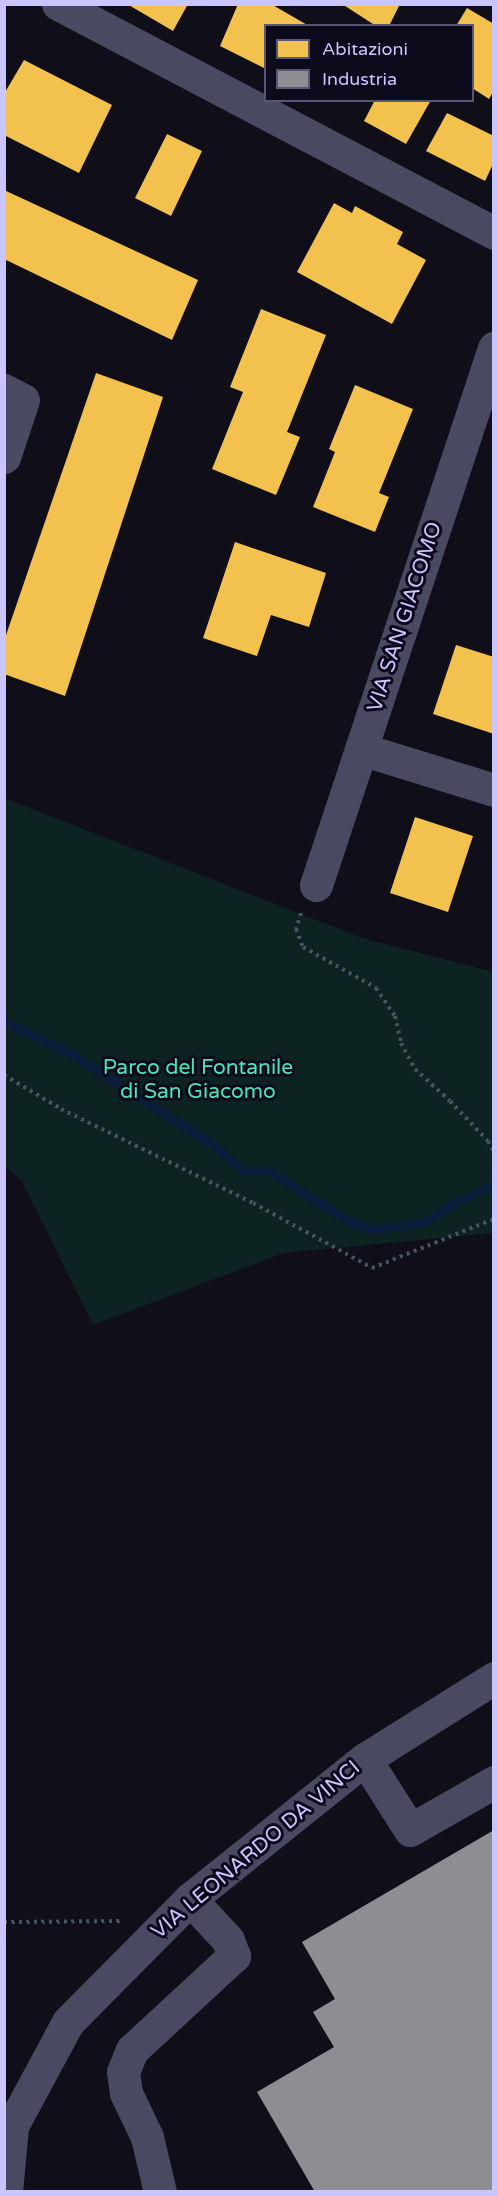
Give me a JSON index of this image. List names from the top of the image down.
{
  "streets": {
    "street": ["VIA SAN GIACOMO", "VIA LEONARDO DA VINCI"]
  },
  "parks": ["Parco del Fontanile di San Giacomo"],
  "legend": ["Abitazioni", "Industria"]
}
